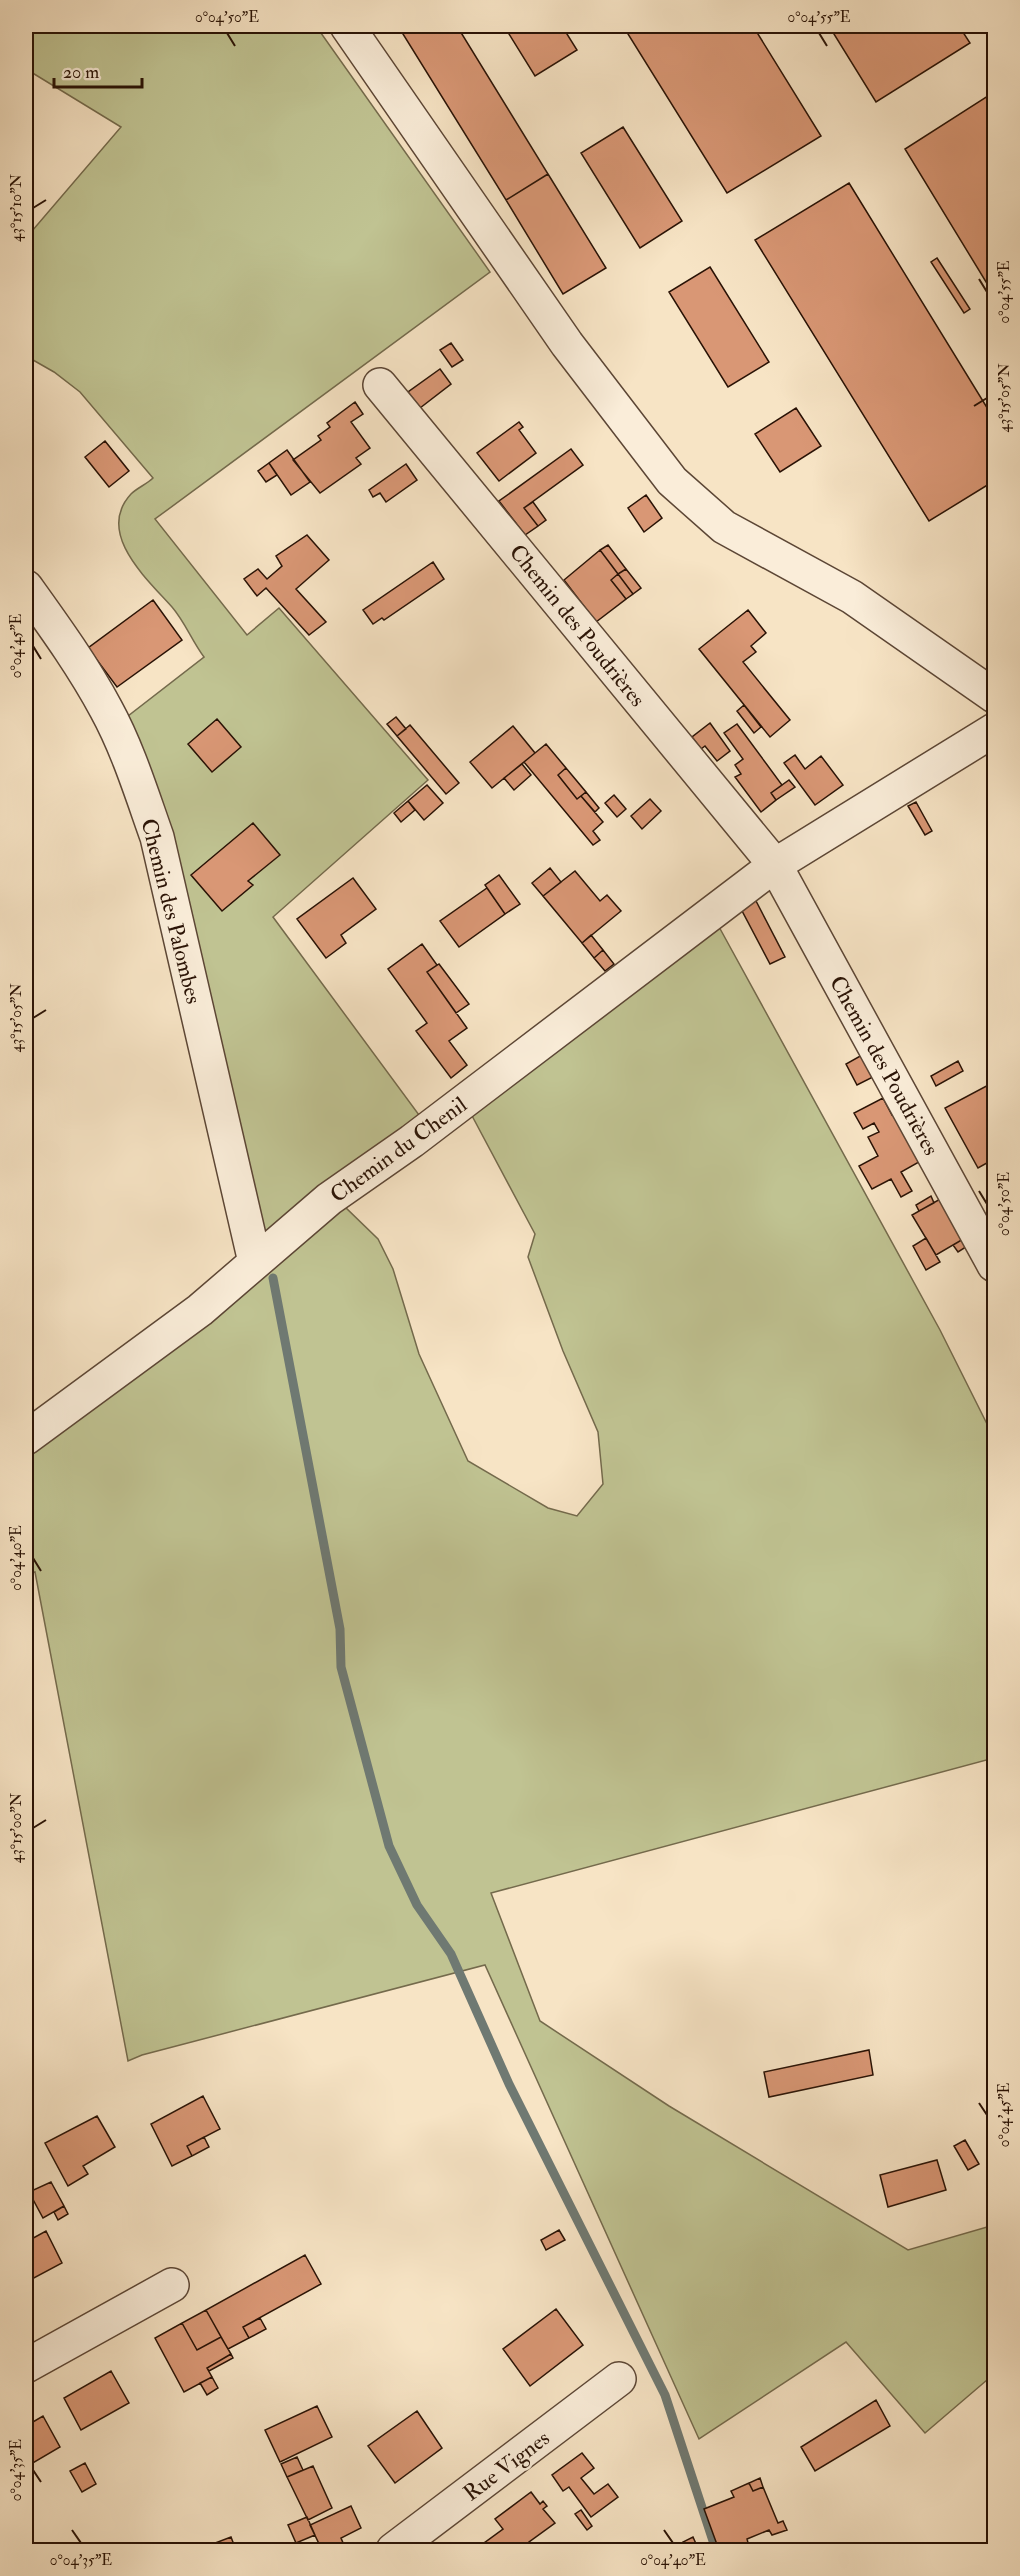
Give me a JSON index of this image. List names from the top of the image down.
{
  "streets": {
    "street": [
      "Chemin des Poudrières",
      "Chemin des Palombes",
      "Chemin du Chenil",
      "Rue Vignes"
    ]
  },
  "crossings": [
    ["Chemin des Poudrières", "Chemin du Chenil"],
    ["Chemin des Palombes", "Chemin du Chenil"]
  ],
  "scale_bar": "20 m",
  "coordinates": [
    "0°04'50\"E",
    "0°04'55\"E",
    "43°15'10\"N",
    "43°15'05\"N",
    "0°04'45\"E",
    "0°04'40\"E",
    "43°15'00\"N",
    "0°04'35\"E"
  ]
}
